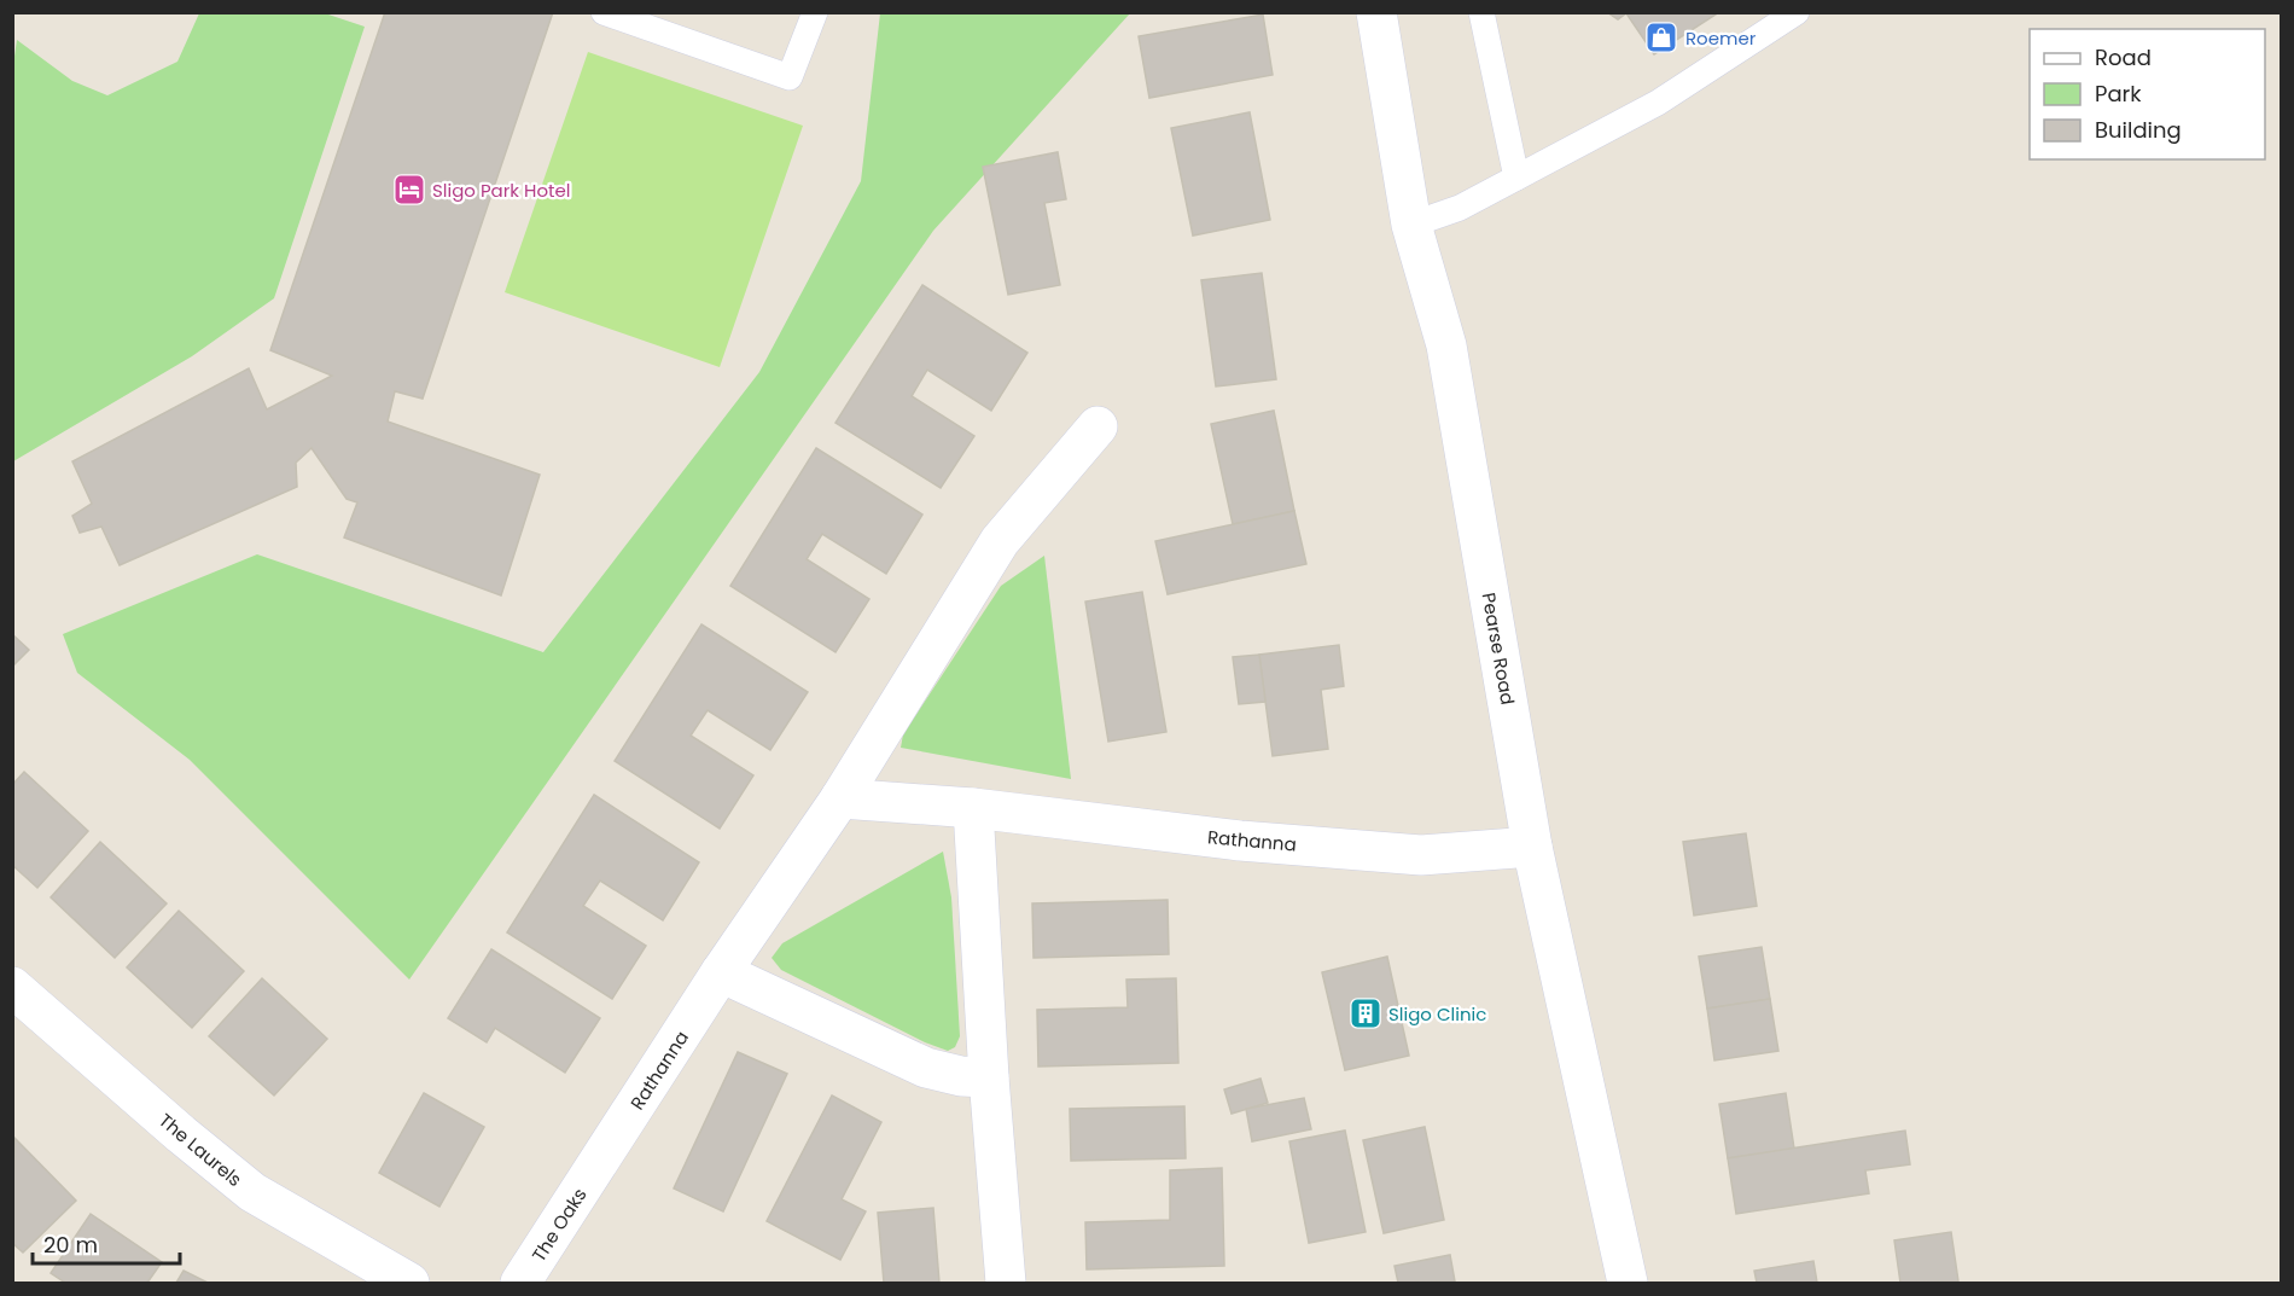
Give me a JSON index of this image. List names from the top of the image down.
{
  "streets": {
    "street": [
      "Pearse Road",
      "Rathanna",
      "The Laurels",
      "The Oaks"
    ]
  },
  "crossings": [
    ["Pearse Road", "Rathanna"],
    ["Rathanna", "The Oaks"]
  ],
  "places": {
    "shop": ["Roemer"],
    "hotel": ["Sligo Park Hotel"],
    "building": ["Sligo Clinic"]
  },
  "legend": ["Road", "Park", "Building"],
  "scale_bar": "20 m"
}
